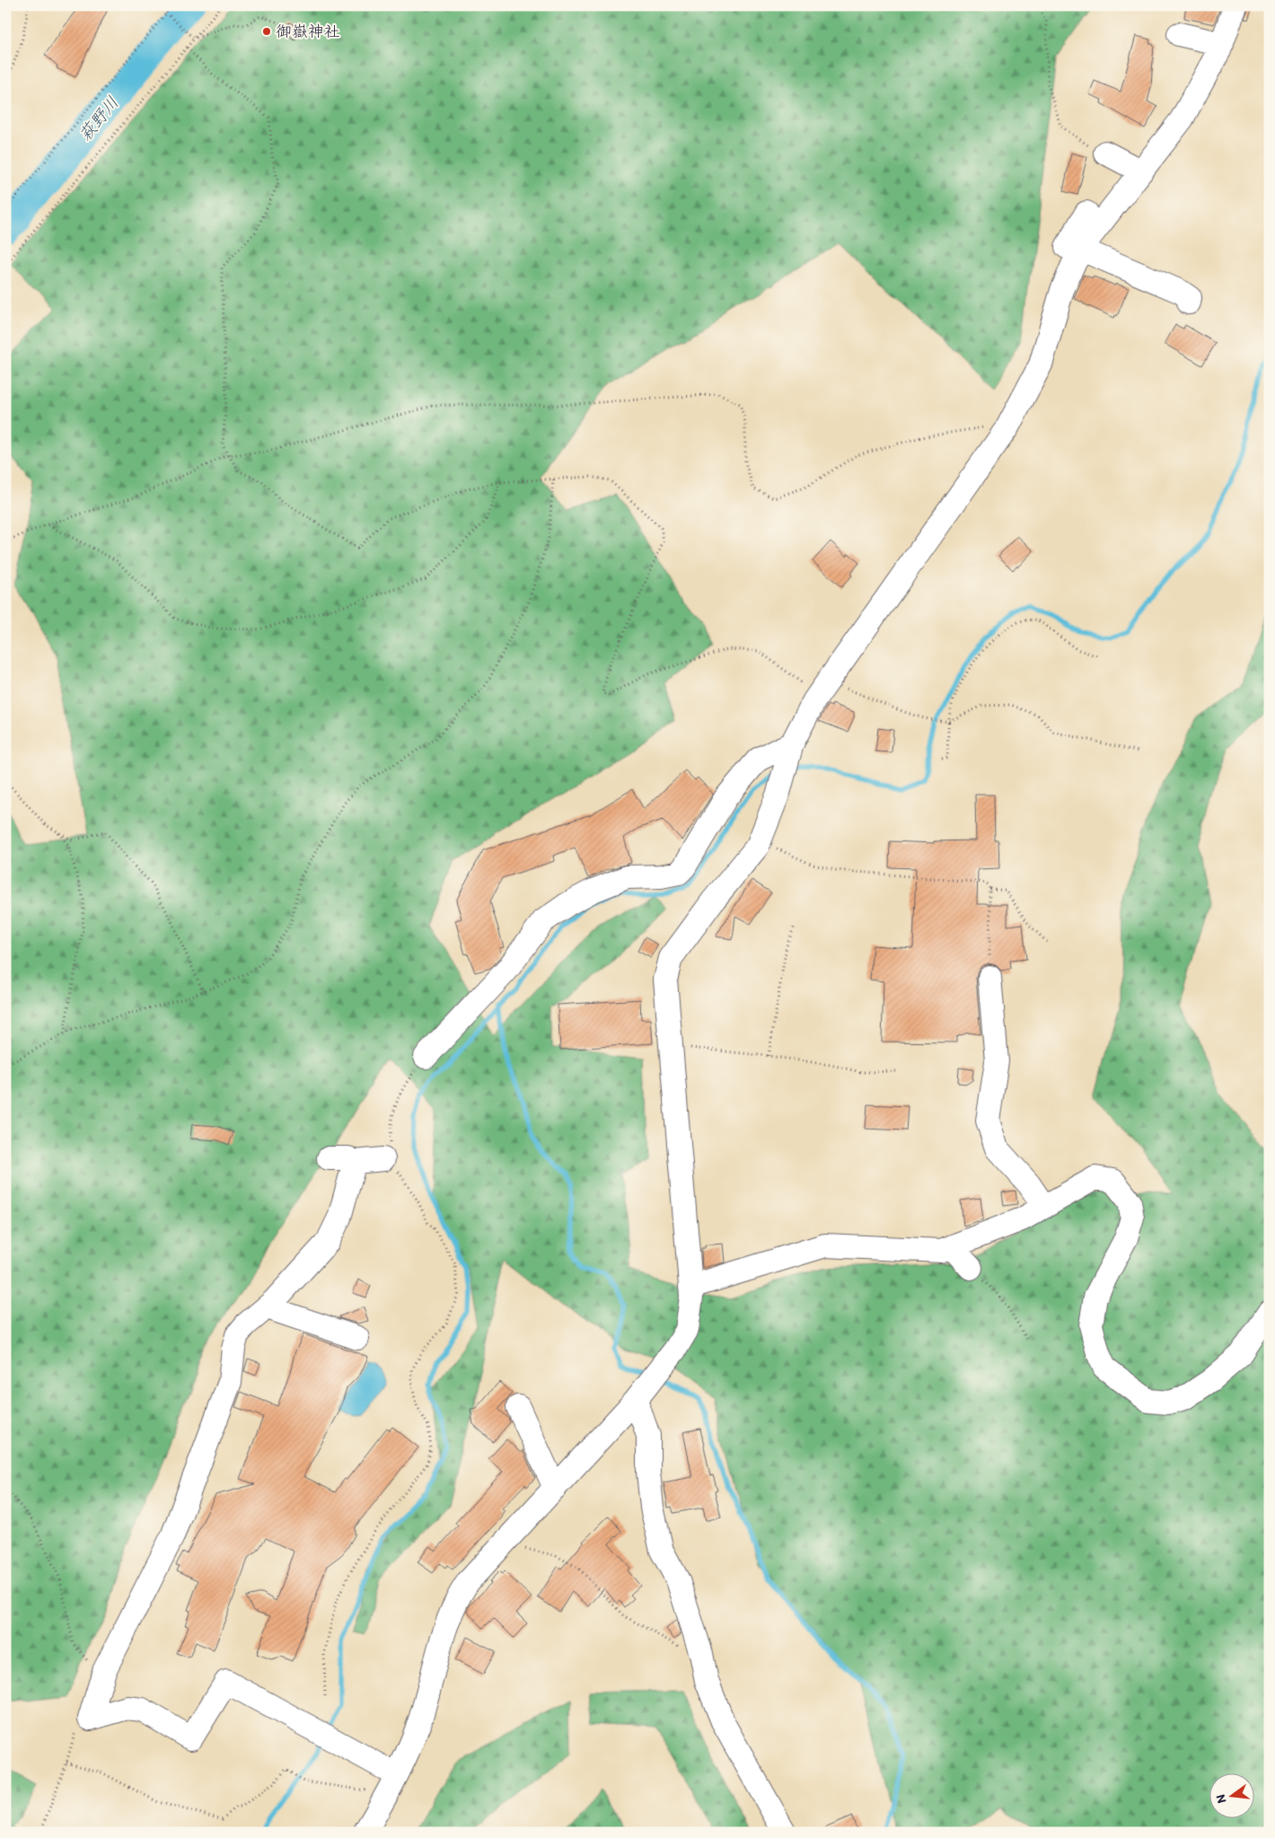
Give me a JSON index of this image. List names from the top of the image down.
{
  "water": ["萩野川"],
  "places": ["御嶽神社"],
  "north": "left"
}
